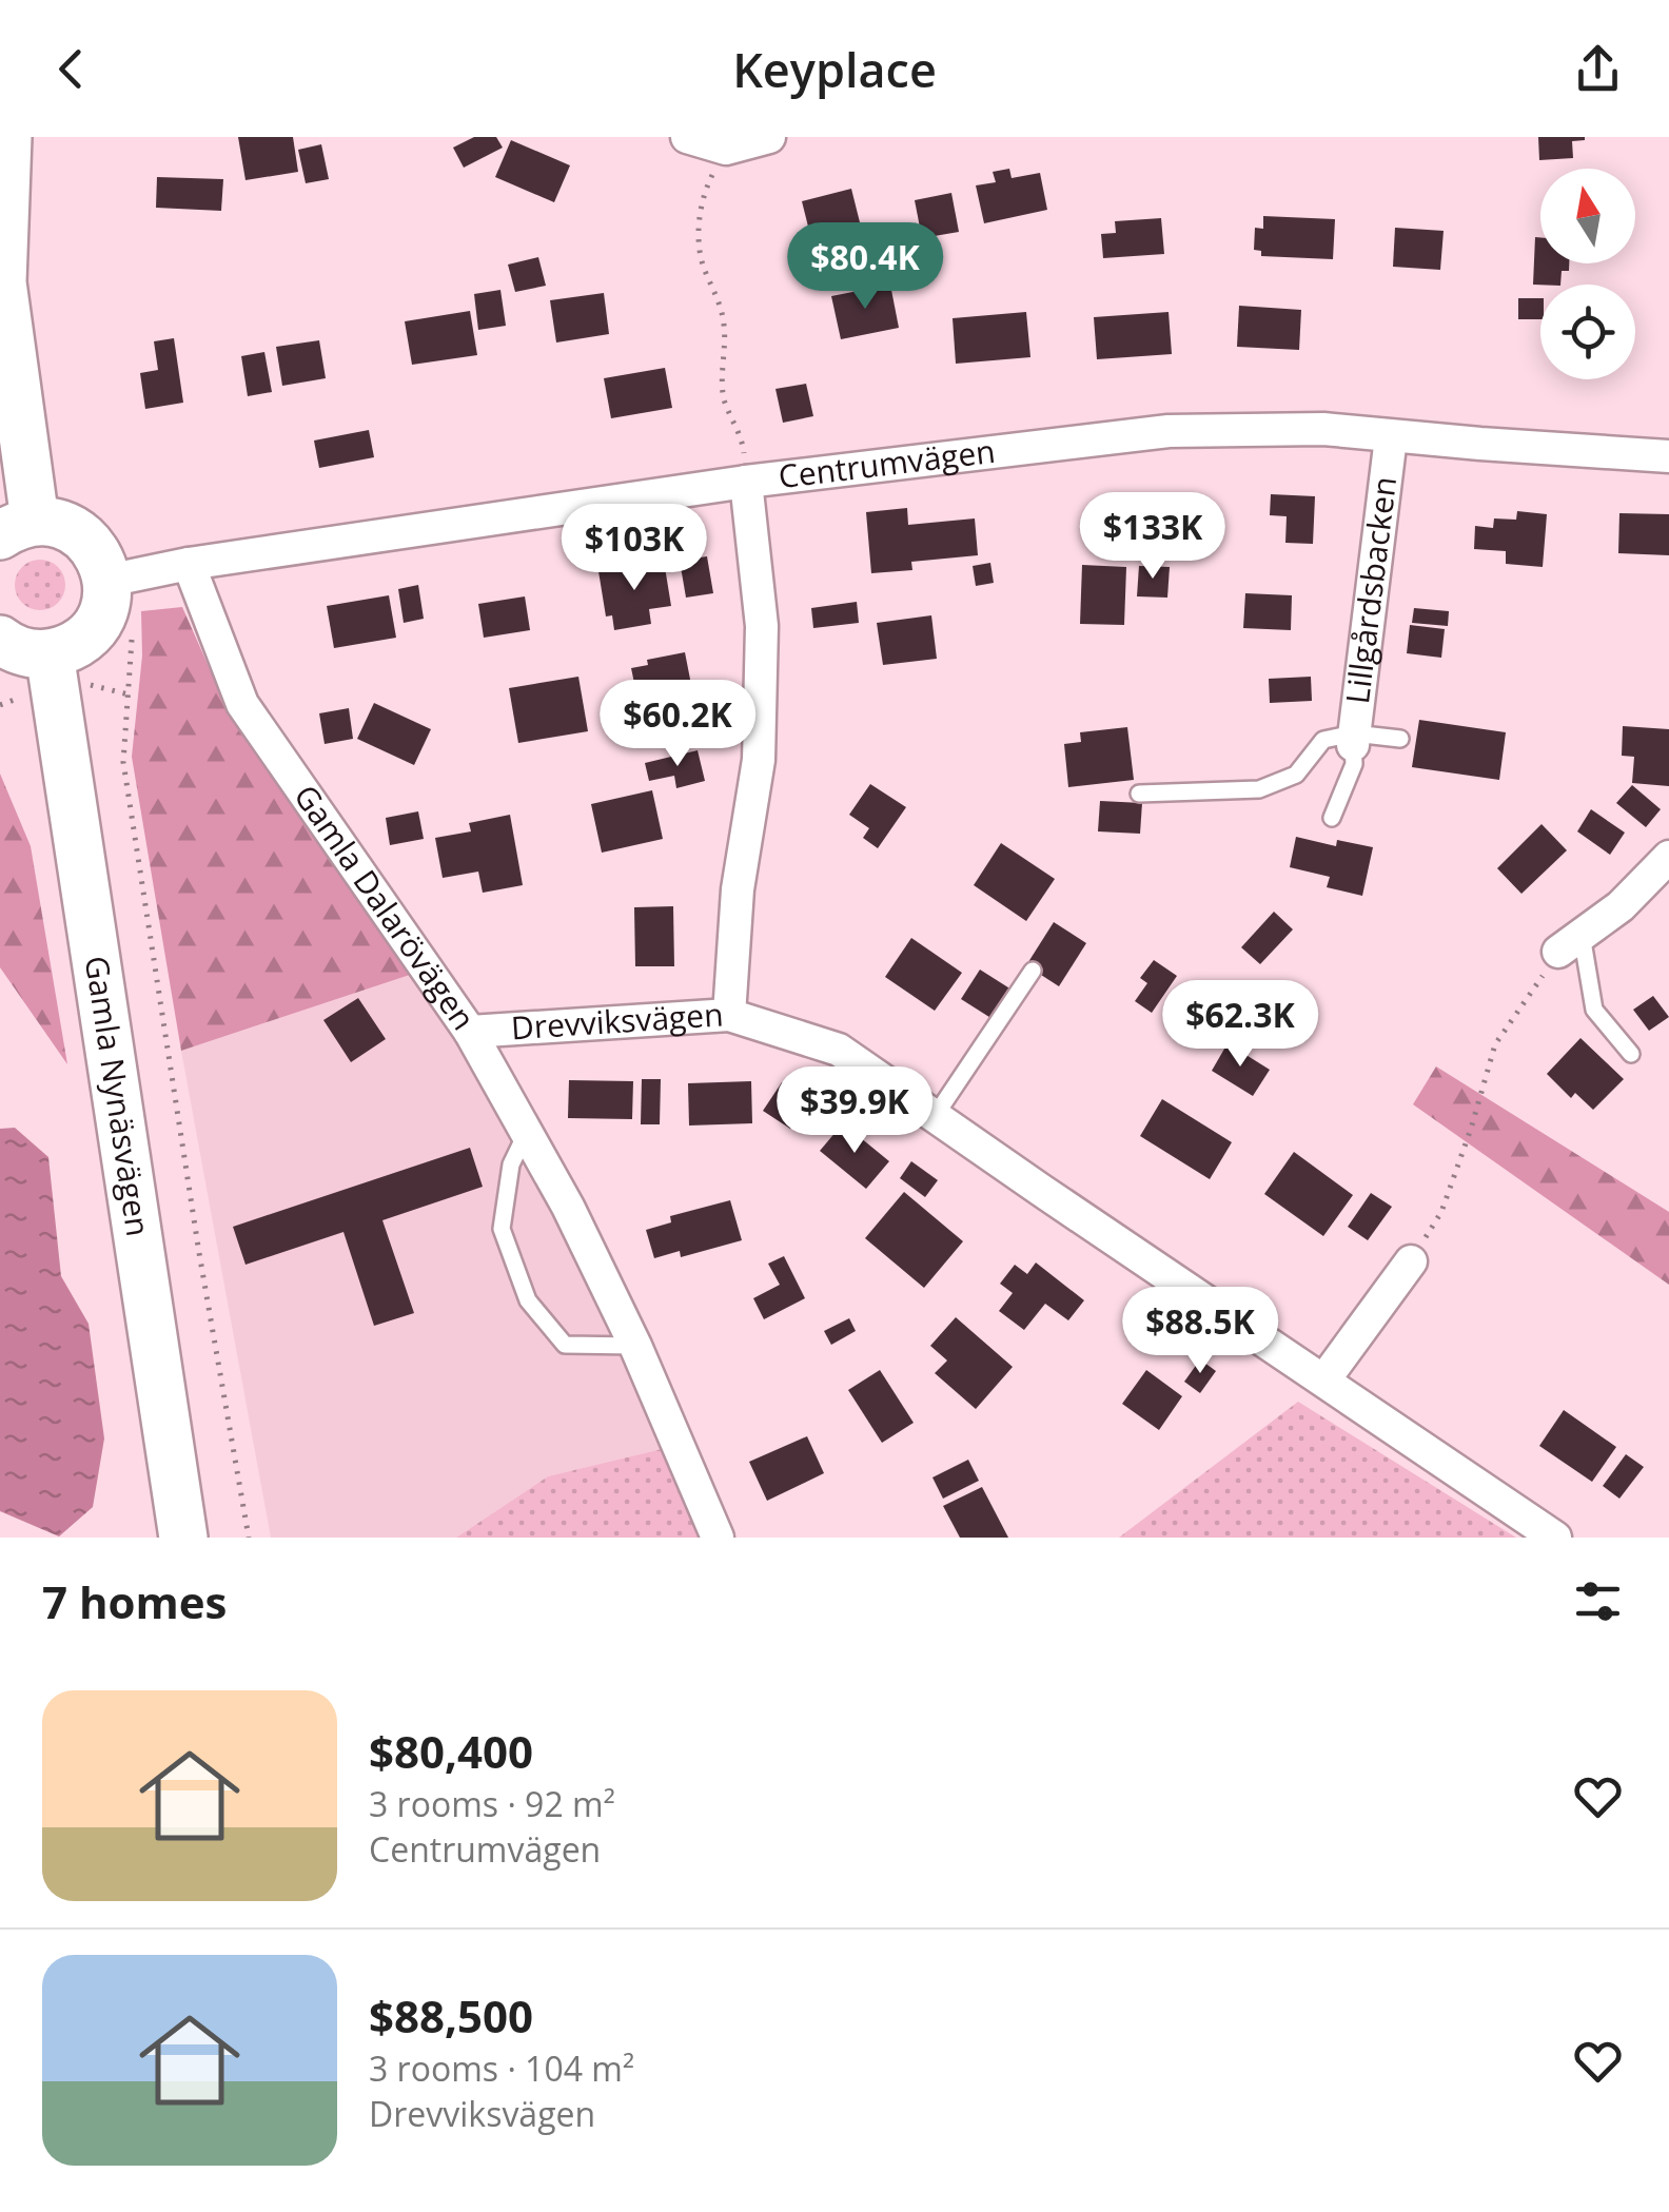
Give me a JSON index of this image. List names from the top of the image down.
{
  "streets": {
    "street": [
      "Centrumvägen",
      "Lillgårdsbacken",
      "Gamla Dalarövägen",
      "Drevviksvägen",
      "Gamla Nynäsvägen"
    ]
  },
  "crossings": [
    ["Centrumvägen", "Lillgårdsbacken"],
    ["Centrumvägen", "Gamla Dalarövägen"],
    ["Gamla Dalarövägen", "Drevviksvägen"]
  ],
  "north": "top",
  "page": {
    "header": "Keyplace",
    "price": [
      "$80.4K",
      "$133K",
      "$103K",
      "$60.2K",
      "$62.3K",
      "$39.9K",
      "$88.5K"
    ],
    "heading": "7 homes",
    "list": [
      {
        "name": "$80,400",
        "note": "3 rooms · 92 m² · Centrumvägen"
      },
      {
        "name": "$88,500",
        "note": "3 rooms · 104 m² · Drevviksvägen"
      }
    ]
  }
}
